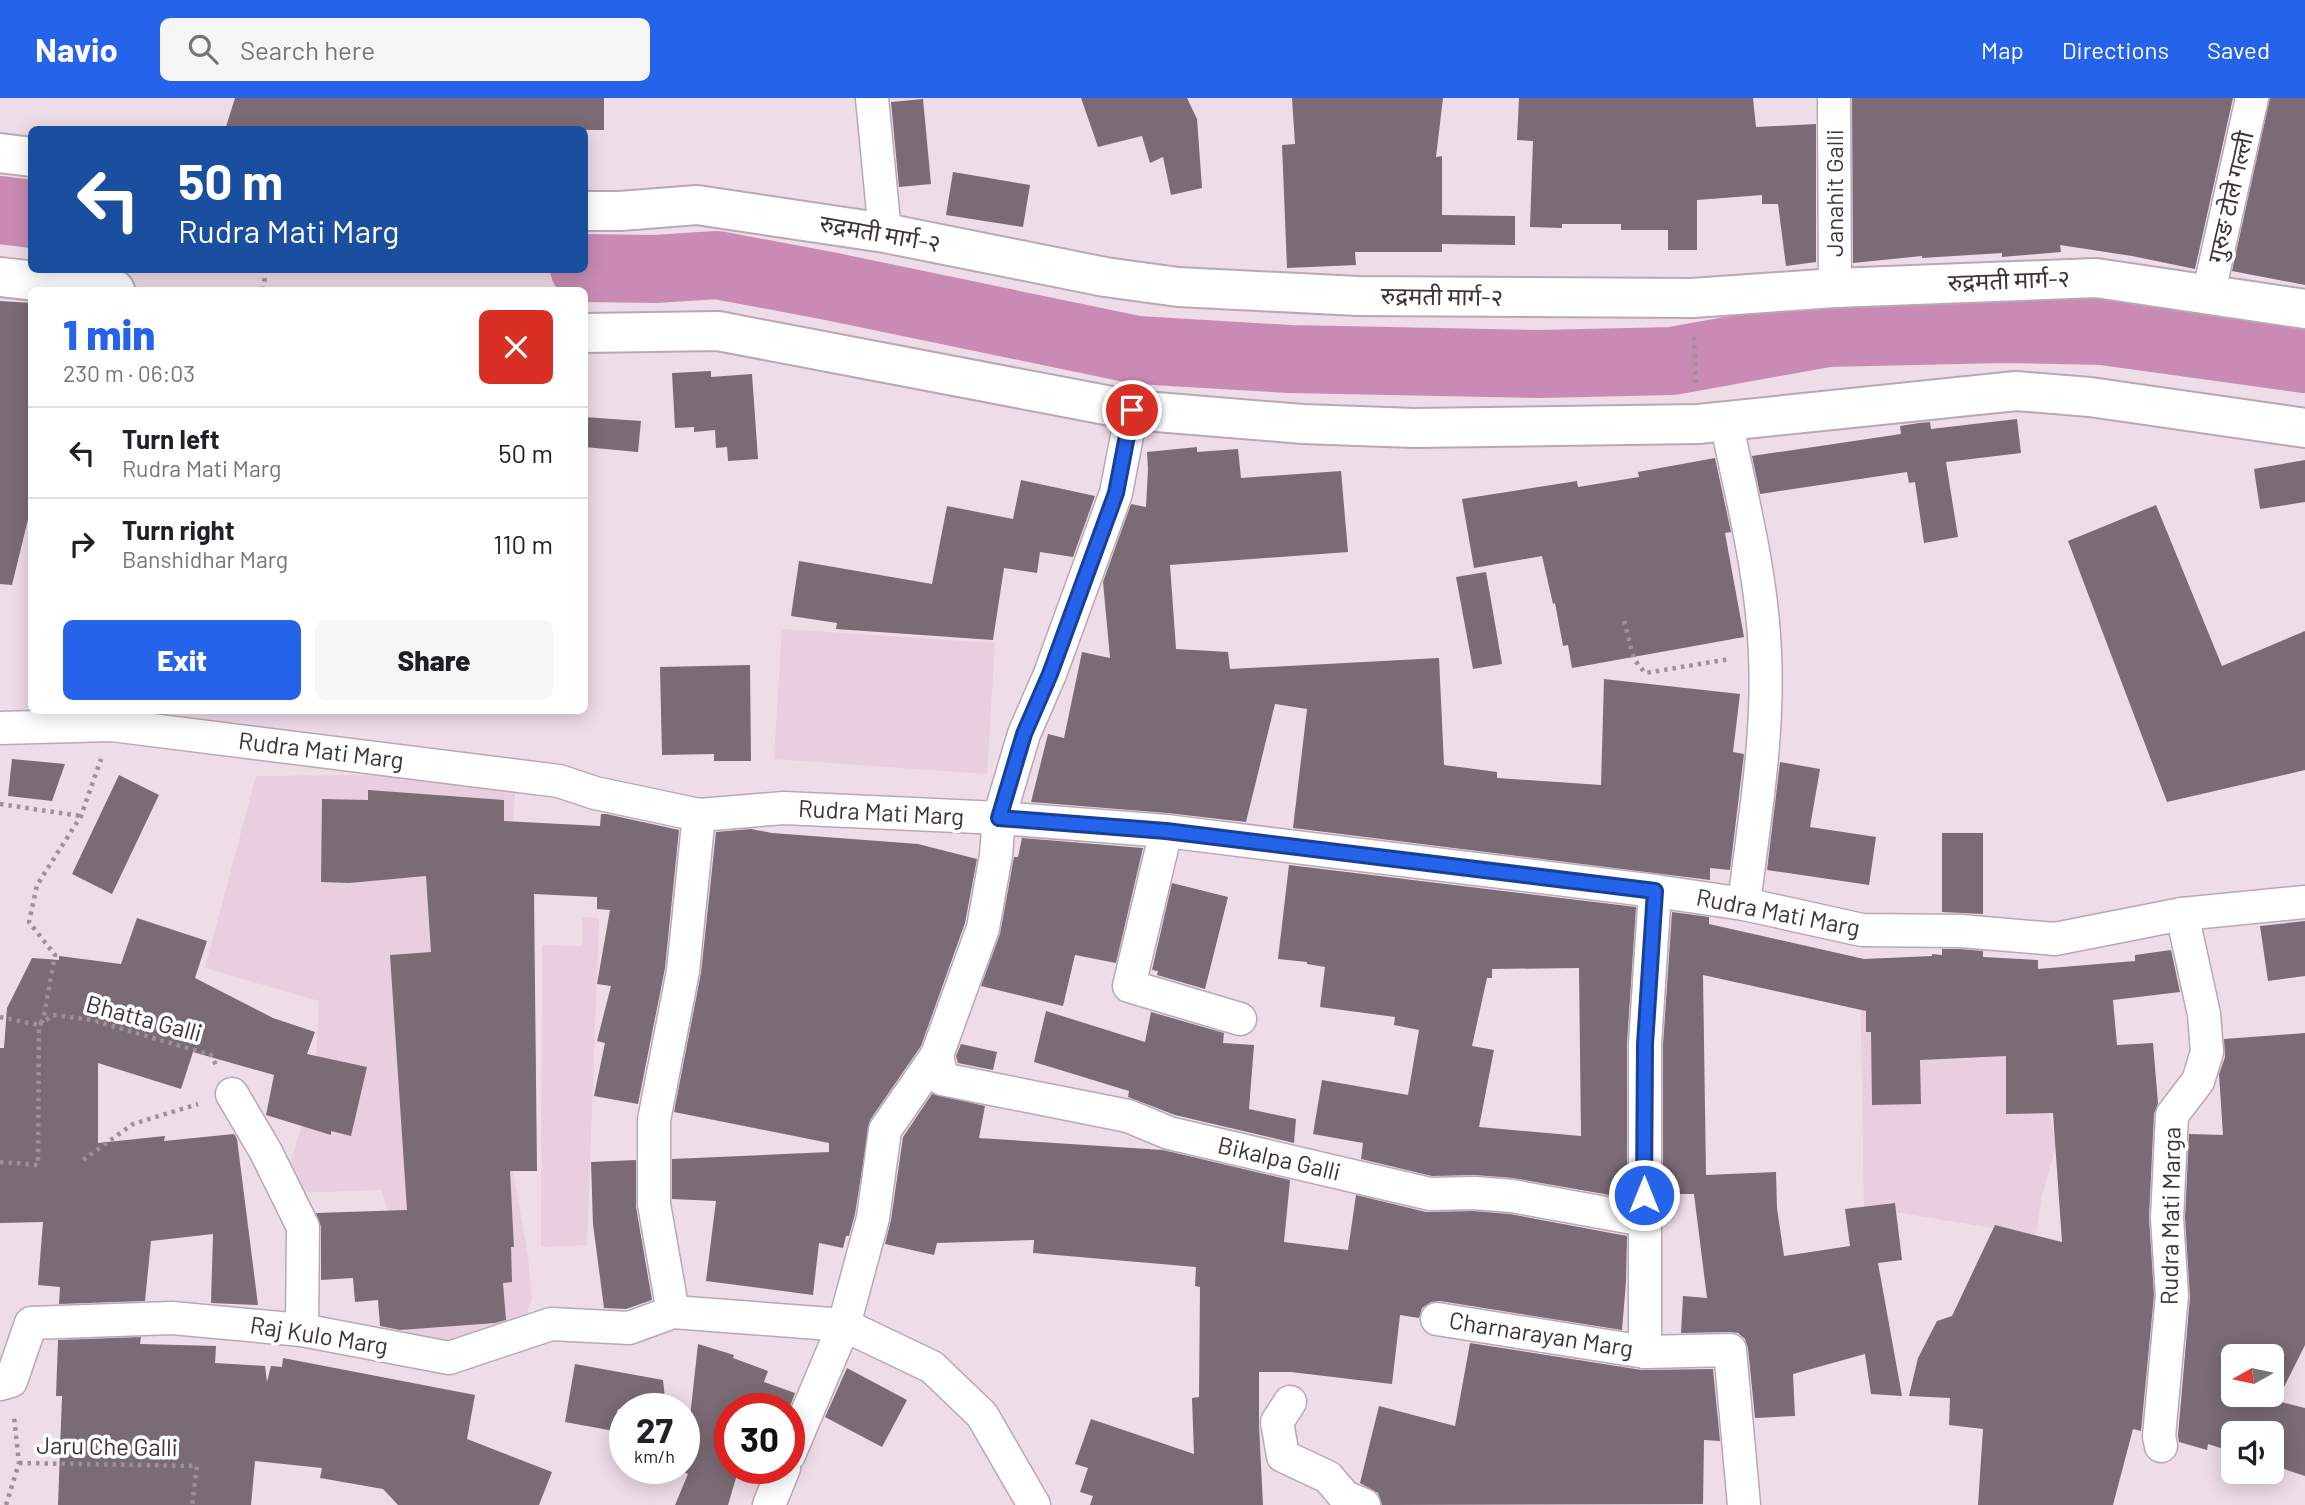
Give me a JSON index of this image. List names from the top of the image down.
{
  "streets": {
    "street": [
      "Janahit Galli",
      "गुरुङ टोले गल्ली",
      "रुद्रमती मार्ग-२",
      "Rudra Mati Marg",
      "Bikalpa Galli",
      "Rudra Mati Marga",
      "Charnarayan Marg",
      "Raj Kulo Marg"
    ],
    "path": ["Bhatta Galli", "Jaru Che Galli"]
  },
  "crossings": [
    ["Janahit Galli", "रुद्रमती मार्ग-२"],
    ["गुरुङ टोले गल्ली", "रुद्रमती मार्ग-२"],
    ["Rudra Mati Marg", "Rudra Mati Marga"],
    ["Rudra Mati Marg", "Charnarayan Marg"],
    ["Bikalpa Galli", "Charnarayan Marg"]
  ],
  "north": "left",
  "page": {
    "header": "Navio",
    "search": "Search here",
    "nav": ["Map", "Directions", "Saved"],
    "turn": ["50 m", "Rudra Mati Marg"],
    "heading": ["1 min", "230 m · 06:03"],
    "list": [
      {
        "name": "Turn left",
        "note": "Rudra Mati Marg",
        "value": "50 m"
      },
      {
        "name": "Turn right",
        "note": "Banshidhar Marg",
        "value": "110 m"
      }
    ],
    "buttons": ["Exit", "Share"],
    "speed": "27 km/h",
    "limit": "30"
  }
}
